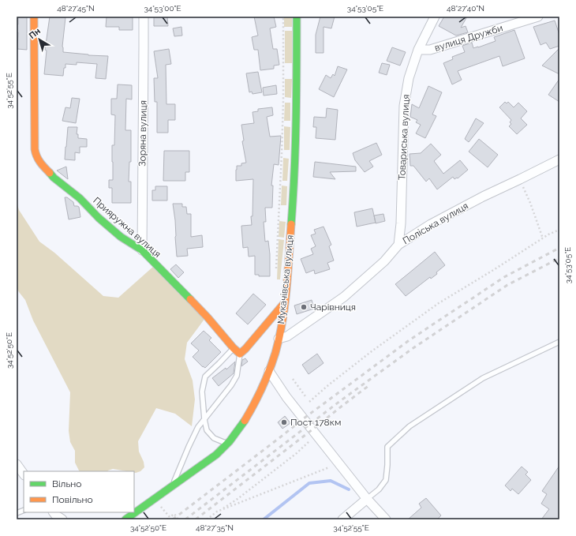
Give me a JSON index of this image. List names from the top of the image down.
{
  "streets": {
    "street": [
      "вулиця Дружби",
      "Зоряна вулиця",
      "Товариська вулиця",
      "Поліська вулиця",
      "Прияружна вулиця",
      "Мукачівська вулиця"
    ]
  },
  "crossings": [
    ["вулиця Дружби", "Товариська вулиця"],
    ["Зоряна вулиця", "Прияружна вулиця"],
    ["Товариська вулиця", "Поліська вулиця"],
    ["Поліська вулиця", "Мукачівська вулиця"]
  ],
  "places": ["Чарівниця", "Пост 178км"],
  "legend": ["Вільно", "Повільно"],
  "north": "top left",
  "coordinates": [
    "48°27'45\"N",
    "34°53'00\"E",
    "34°53'05\"E",
    "48°27'40\"N",
    "34°52'55\"E",
    "34°52'50\"E",
    "48°27'35\"N"
  ]
}
